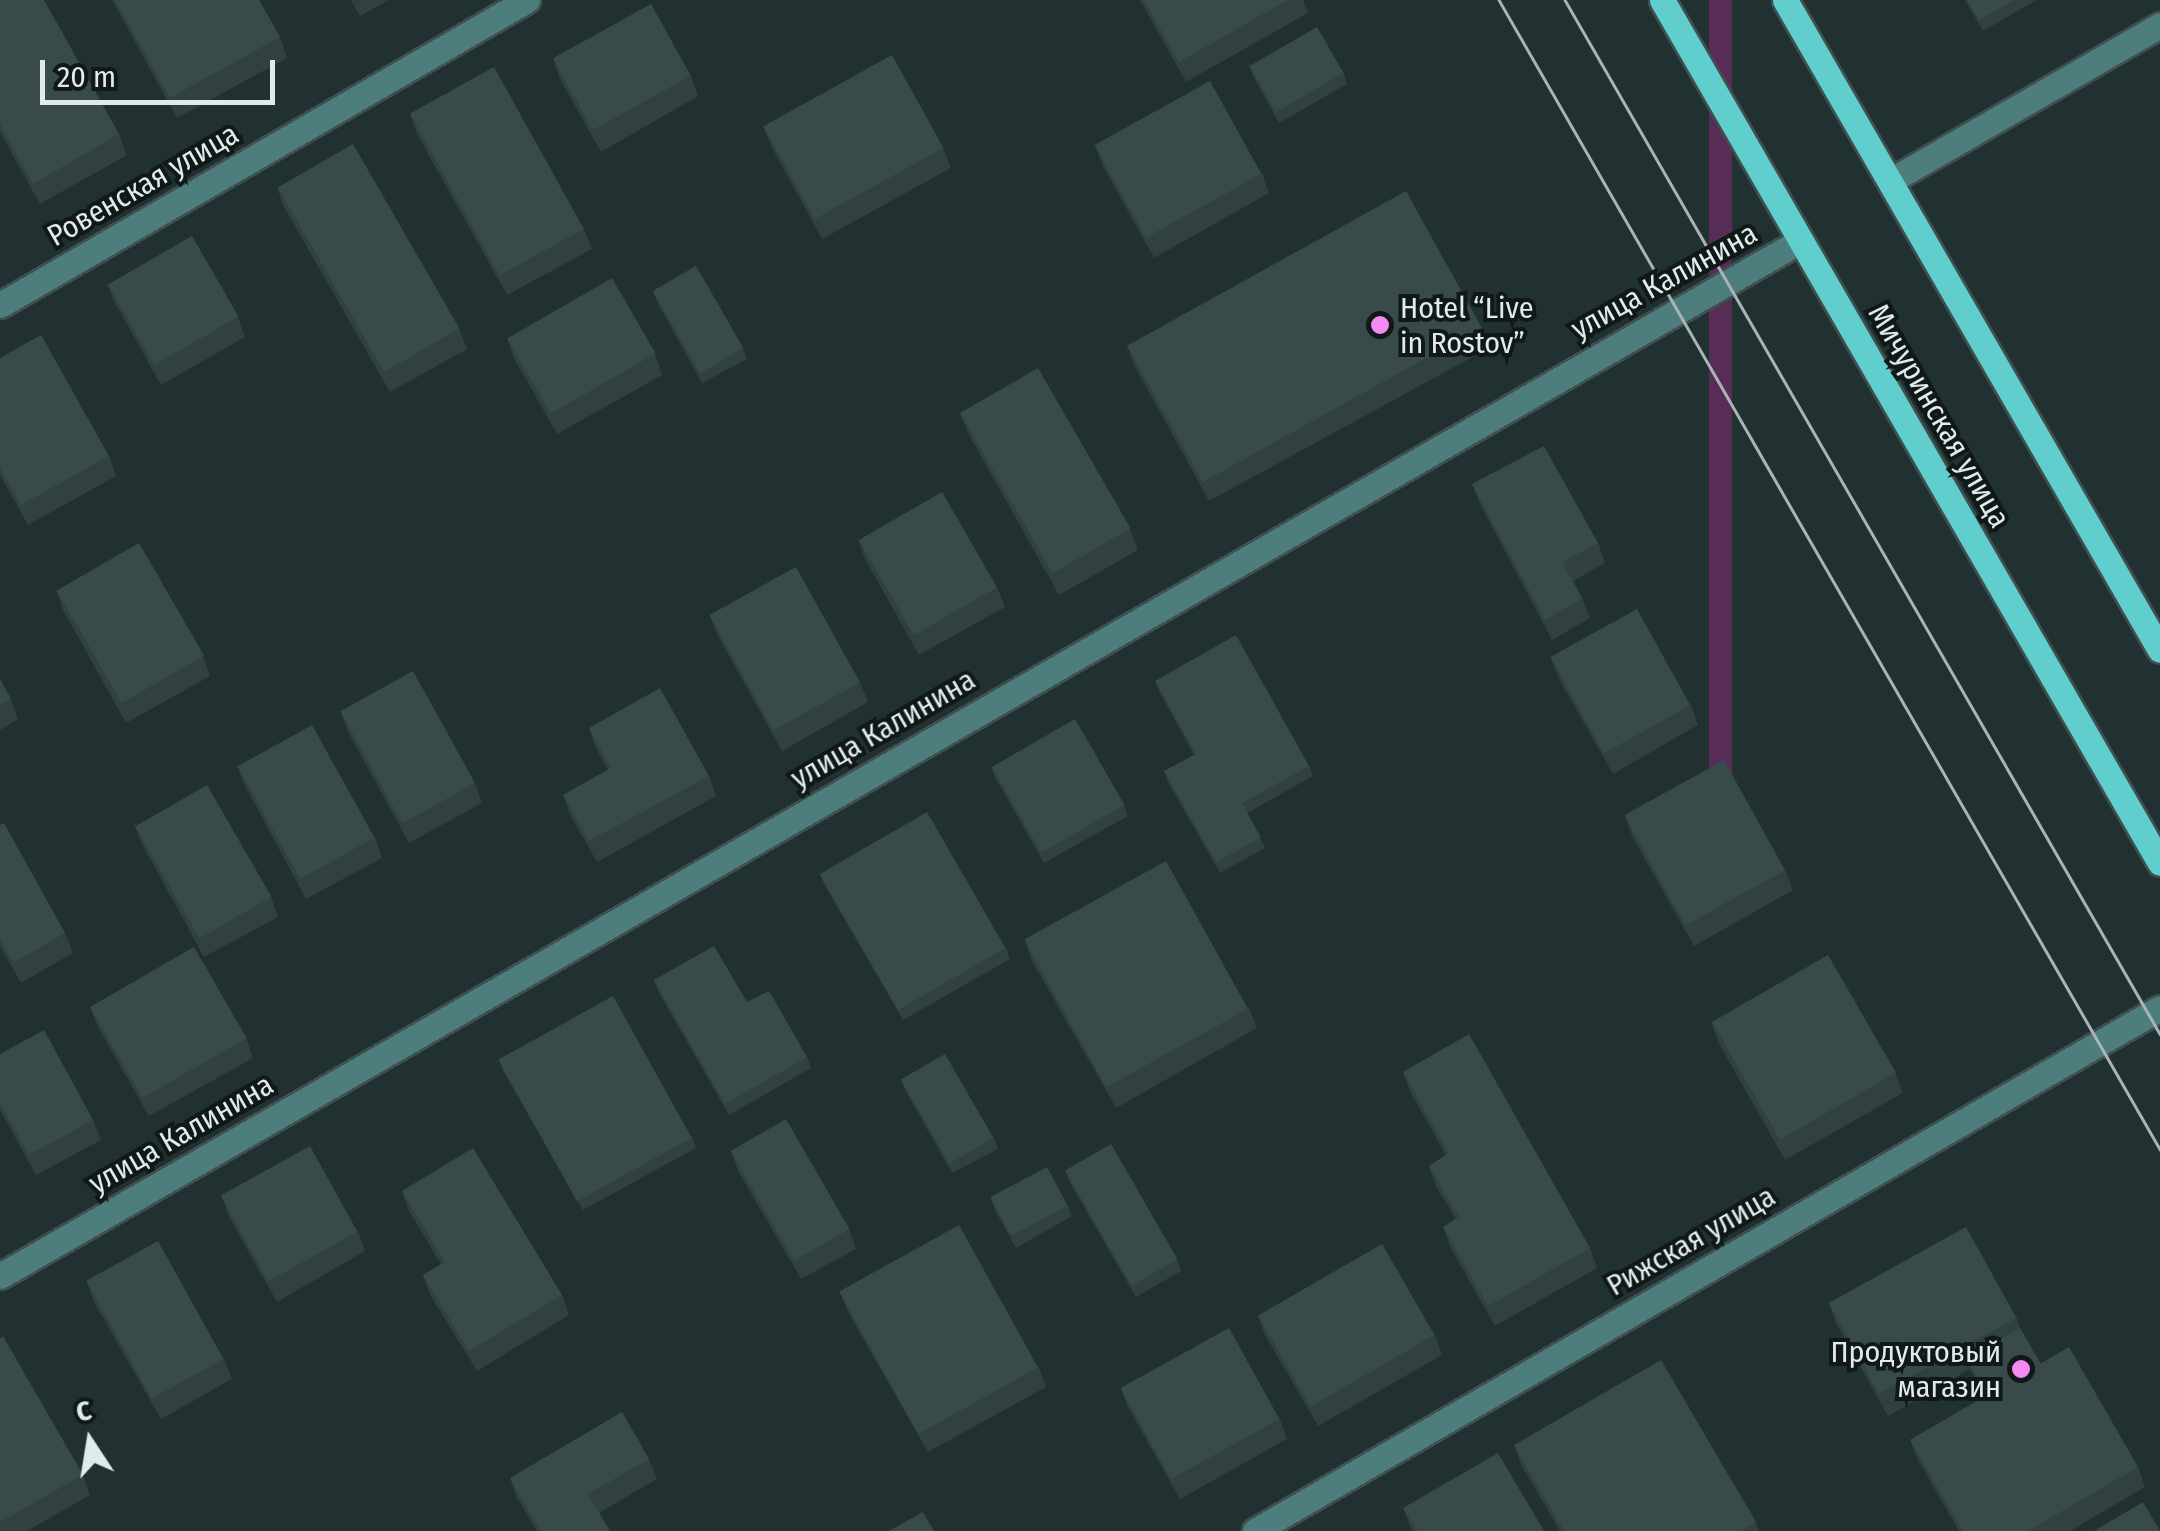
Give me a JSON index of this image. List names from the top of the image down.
{
  "streets": {
    "main road": ["Мичуринская улица"],
    "street": ["Ровенская улица", "улица Калинина", "Рижская улица"]
  },
  "crossings": [
    ["улица Калинина", "Мичуринская улица"]
  ],
  "places": ["Hotel “Live in Rostov”", "Продуктовый магазин"],
  "scale_bar": "20 m",
  "north": "top"
}
